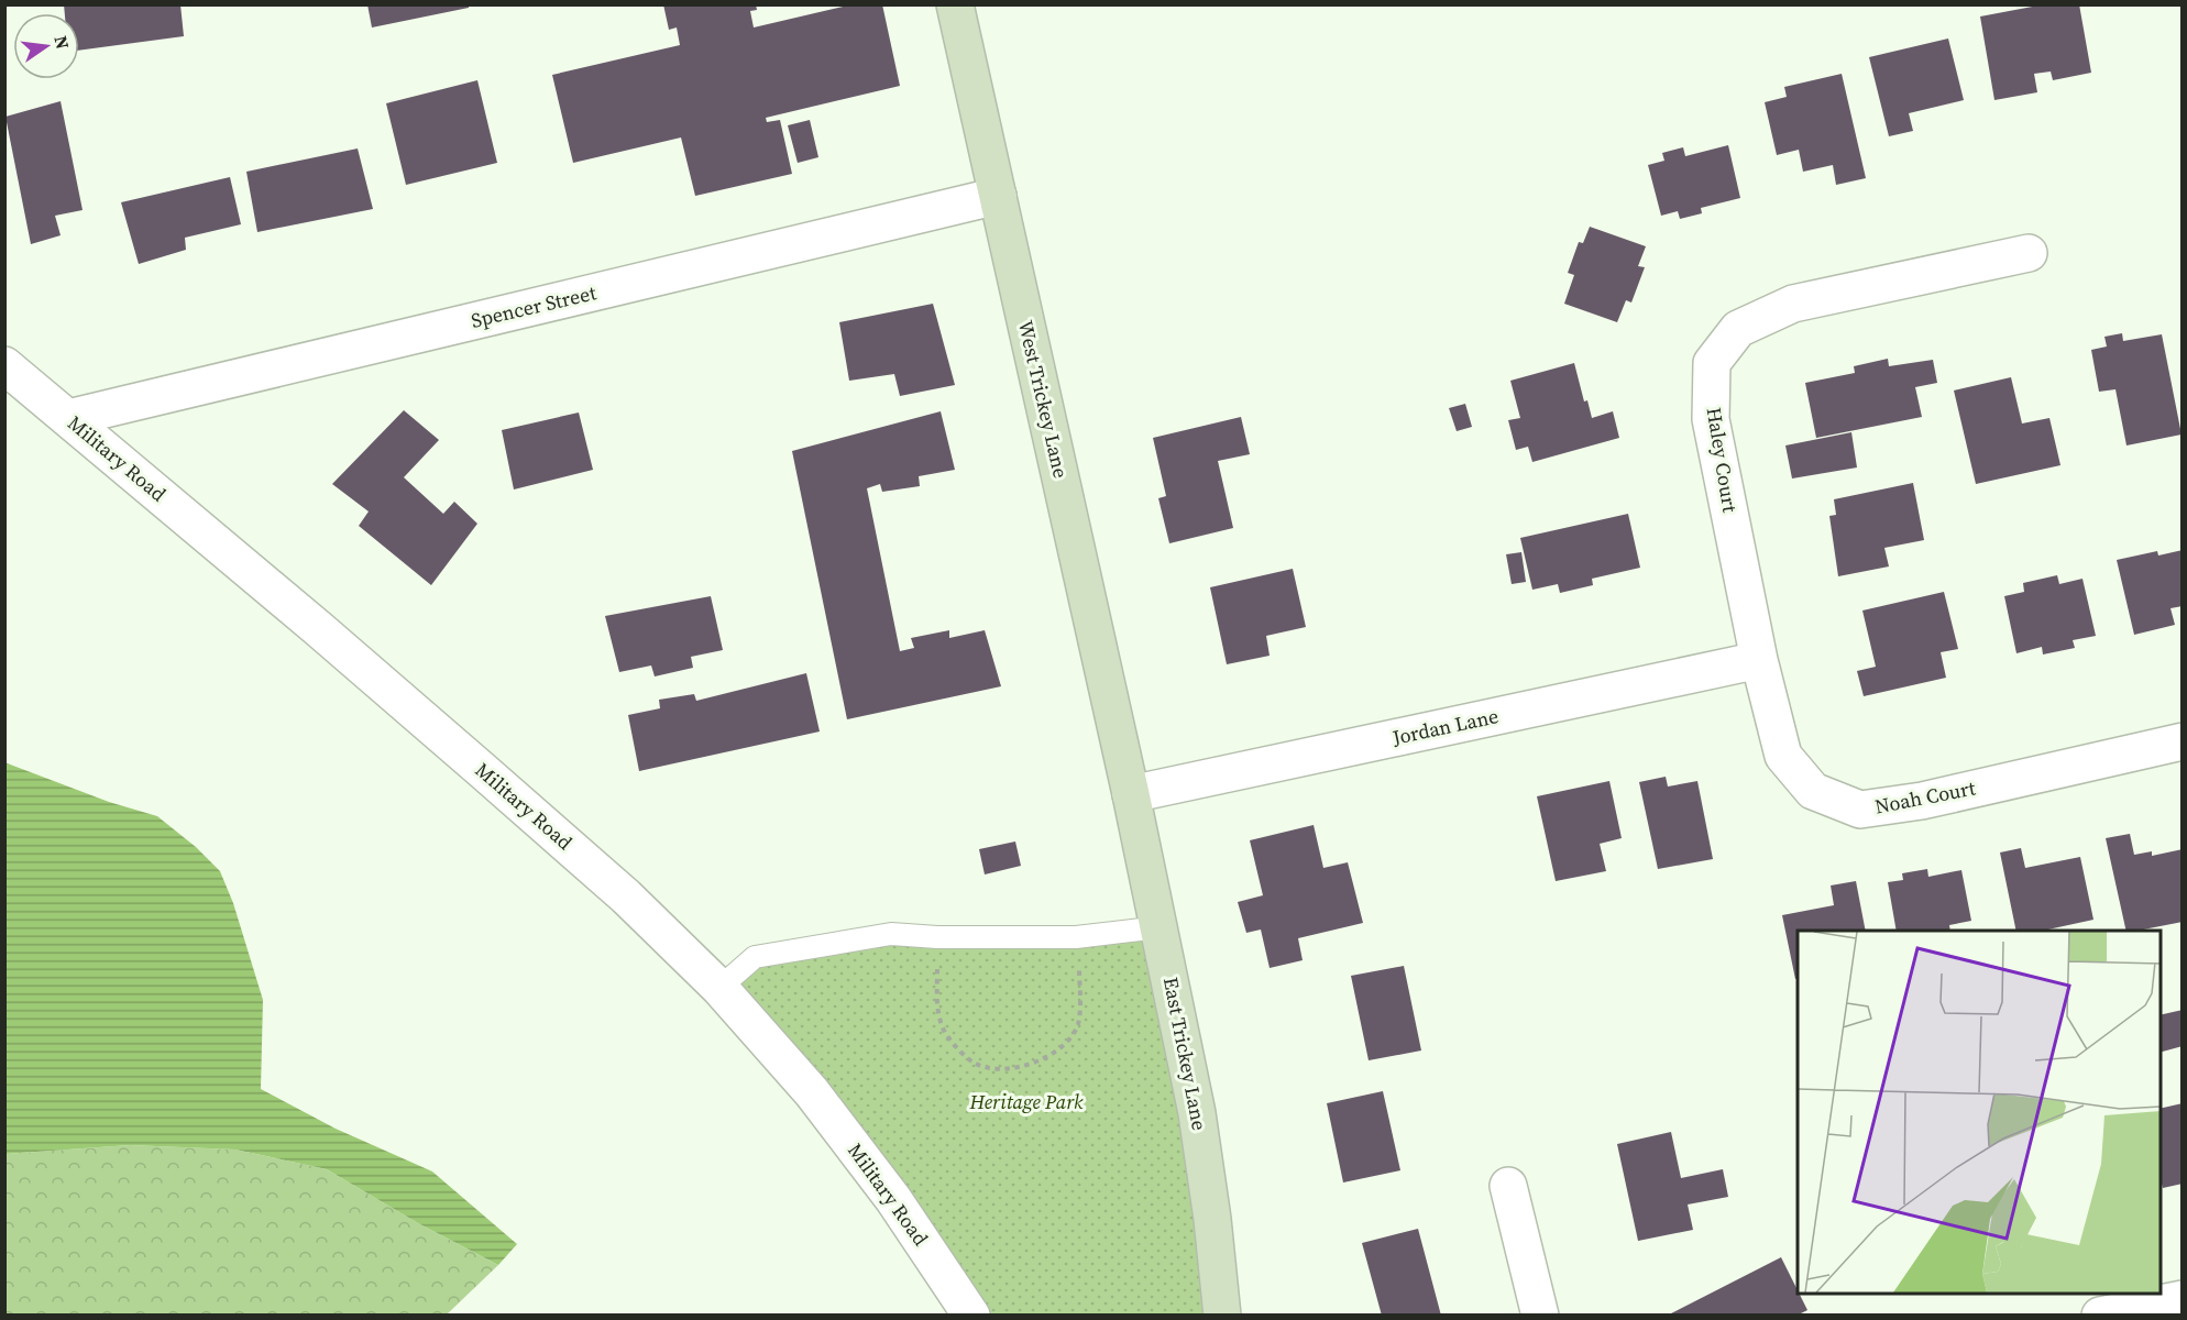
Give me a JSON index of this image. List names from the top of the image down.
{
  "streets": {
    "main road": ["West Trickey Lane", "East Trickey Lane"],
    "street": [
      "Spencer Street",
      "Military Road",
      "Haley Court",
      "Jordan Lane",
      "Noah Court"
    ]
  },
  "crossings": [
    ["Spencer Street", "West Trickey Lane"],
    ["Spencer Street", "Military Road"],
    ["West Trickey Lane", "Jordan Lane"],
    ["West Trickey Lane", "East Trickey Lane"],
    ["Haley Court", "Jordan Lane"],
    ["Haley Court", "Noah Court"],
    ["Jordan Lane", "Noah Court"],
    ["Jordan Lane", "East Trickey Lane"]
  ],
  "parks": ["Heritage Park"],
  "north": "right"
}
